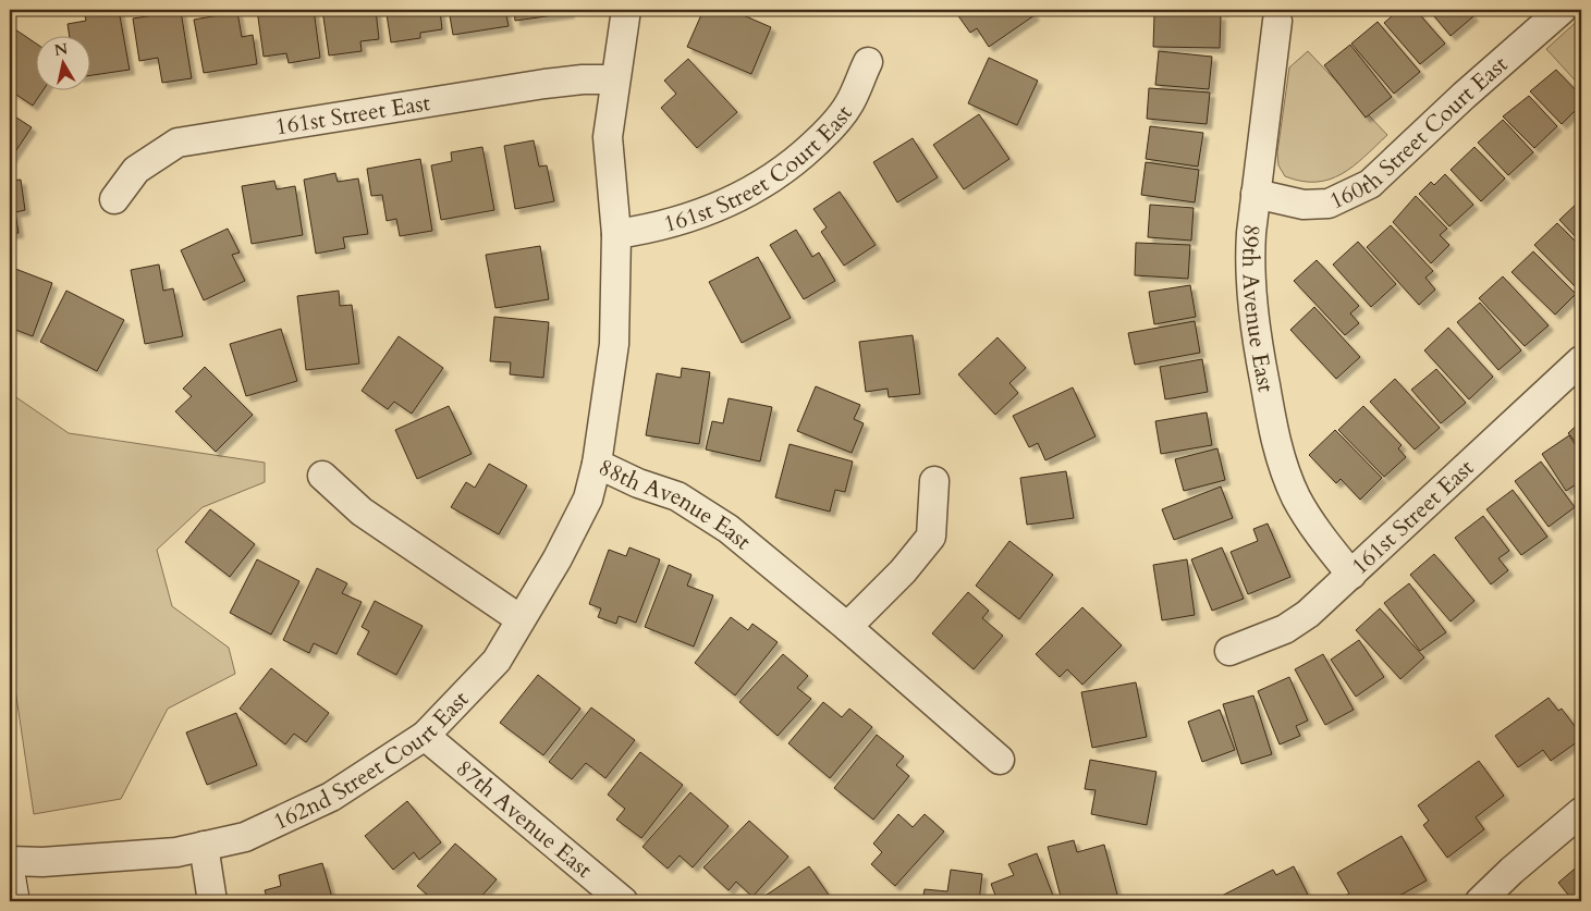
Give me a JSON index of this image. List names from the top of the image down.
{
  "streets": {
    "street": [
      "161st Street East",
      "160th Street Court East",
      "161st Street Court East",
      "89th Avenue East",
      "88th Avenue East",
      "162nd Street Court East",
      "87th Avenue East"
    ]
  },
  "crossings": [
    ["161st Street East", "89th Avenue East"],
    ["161st Street East", "88th Avenue East"],
    ["160th Street Court East", "89th Avenue East"],
    ["161st Street Court East", "88th Avenue East"],
    ["88th Avenue East", "162nd Street Court East"],
    ["162nd Street Court East", "87th Avenue East"]
  ],
  "north": "top"
}
